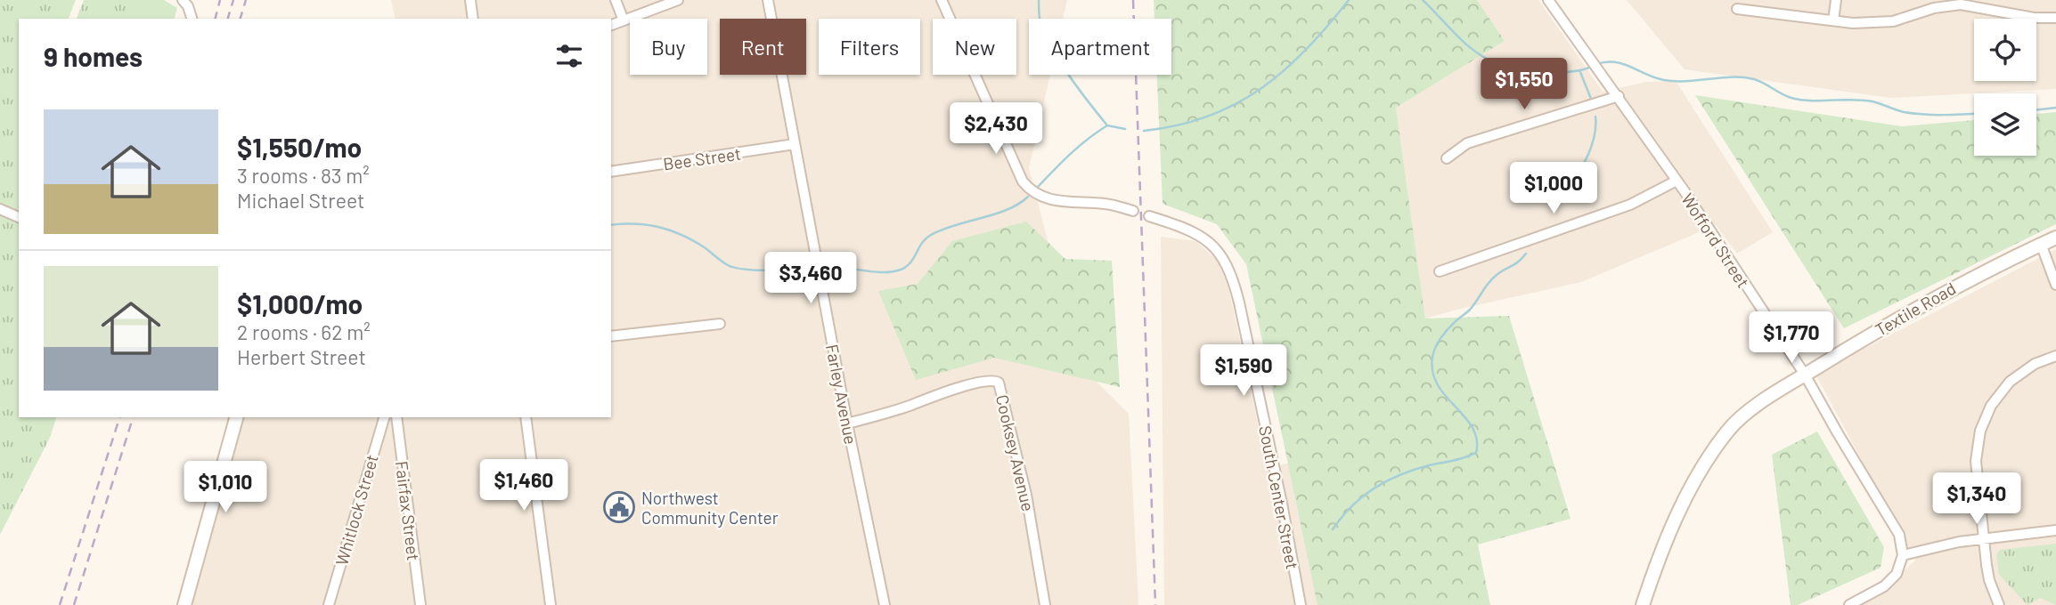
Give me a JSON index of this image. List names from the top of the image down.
{
  "streets": {
    "street": [
      "Bee Street",
      "Wofford Street",
      "Textile Road",
      "Farley Avenue",
      "Cooksey Avenue",
      "South Center Street",
      "Whitlock Street",
      "Fairfax Street"
    ]
  },
  "crossings": [
    ["Bee Street", "Farley Avenue"],
    ["Wofford Street", "Textile Road"],
    ["Farley Avenue", "Cooksey Avenue"]
  ],
  "places": {
    "public building": ["Northwest Community Center"]
  },
  "page": {
    "chip": [
      "Buy",
      "Rent",
      "Filters",
      "New",
      "Apartment"
    ],
    "heading": "9 homes",
    "price": [
      "$1,550",
      "$2,430",
      "$1,000",
      "$3,460",
      "$1,770",
      "$1,590",
      "$1,460",
      "$1,010",
      "$1,340"
    ],
    "list": [
      {
        "name": "$1,550/mo",
        "note": "3 rooms · 83 m² · Michael Street"
      },
      {
        "name": "$1,000/mo",
        "note": "2 rooms · 62 m² · Herbert Street"
      }
    ]
  }
}
